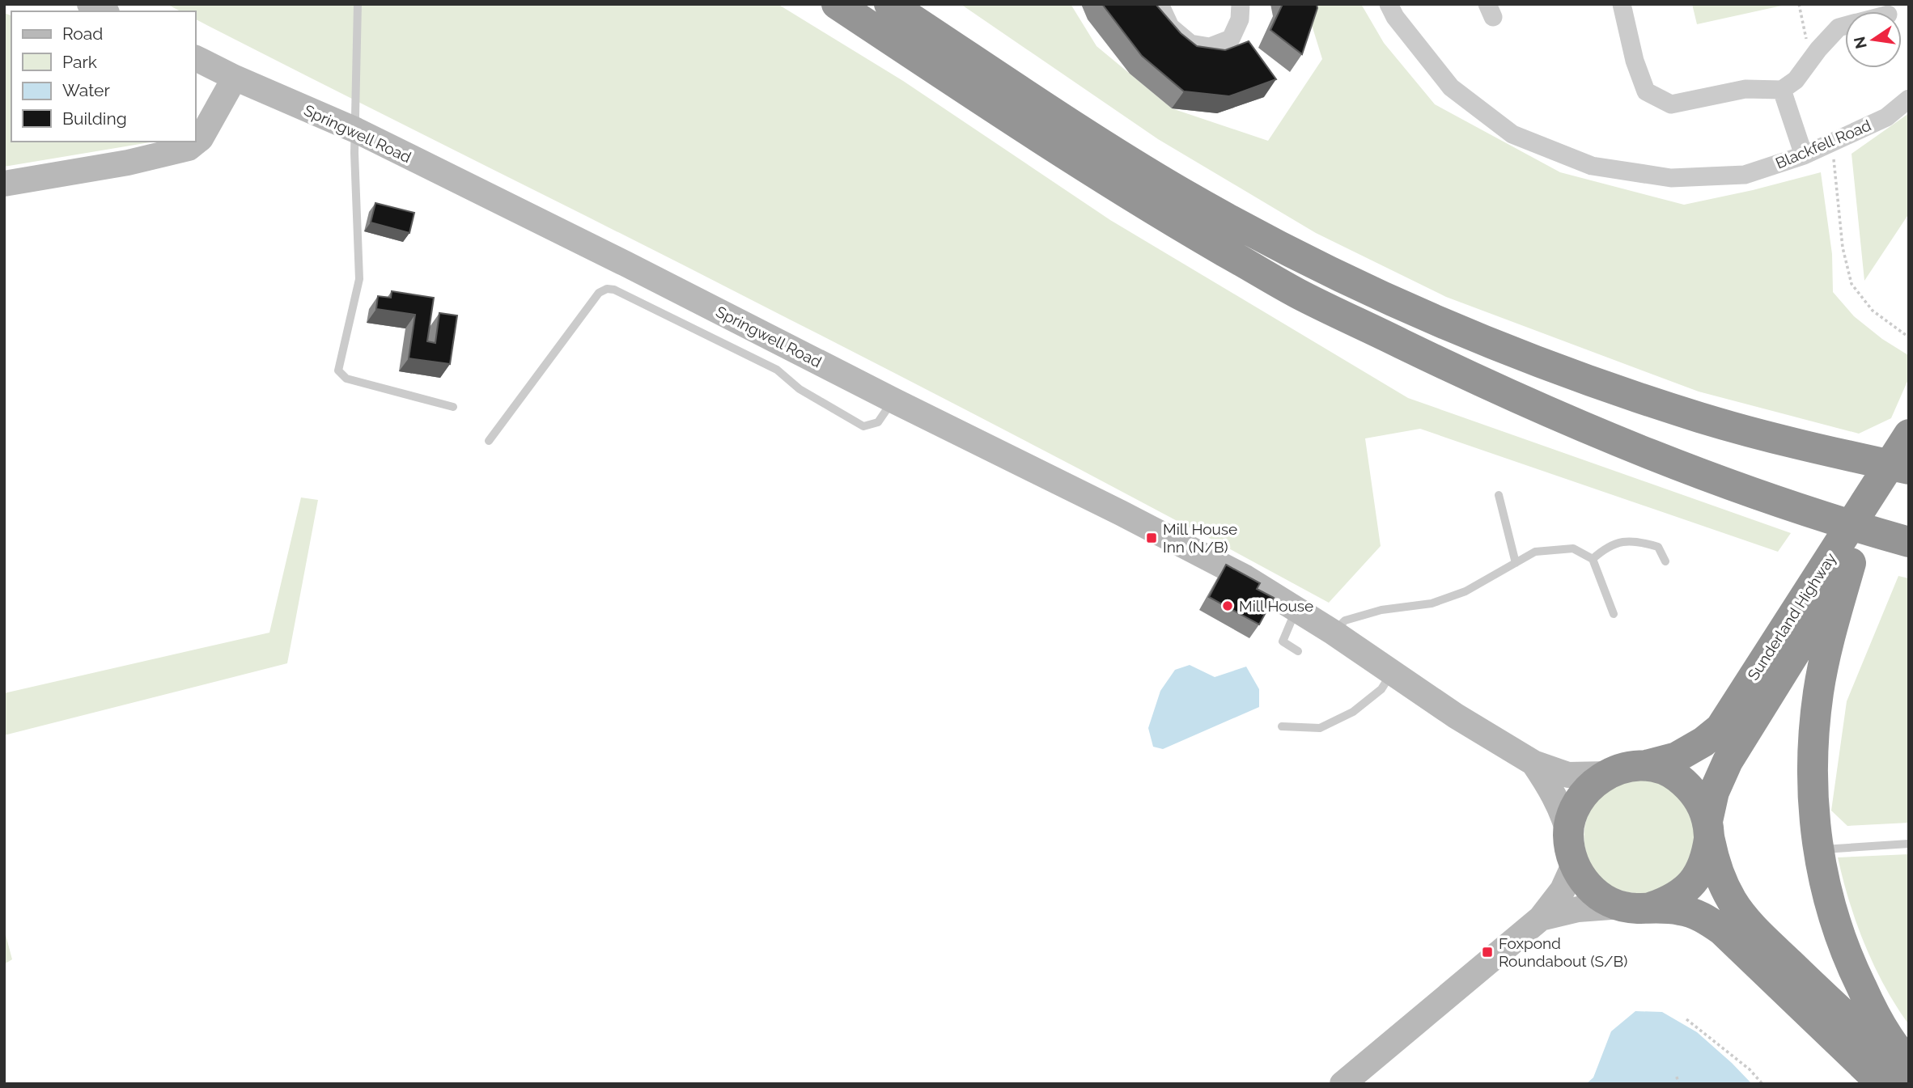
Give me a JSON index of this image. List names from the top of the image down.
{
  "streets": {
    "highway": ["Sunderland Highway"],
    "main road": ["Springwell Road"],
    "street": ["Blackfell Road"]
  },
  "places": {
    "transit": ["Mill House Inn (N/B)", "Foxpond Roundabout (S/B)"],
    "other": ["Mill House"]
  },
  "legend": [
    "Road",
    "Park",
    "Water",
    "Building"
  ],
  "north": "left"
}
